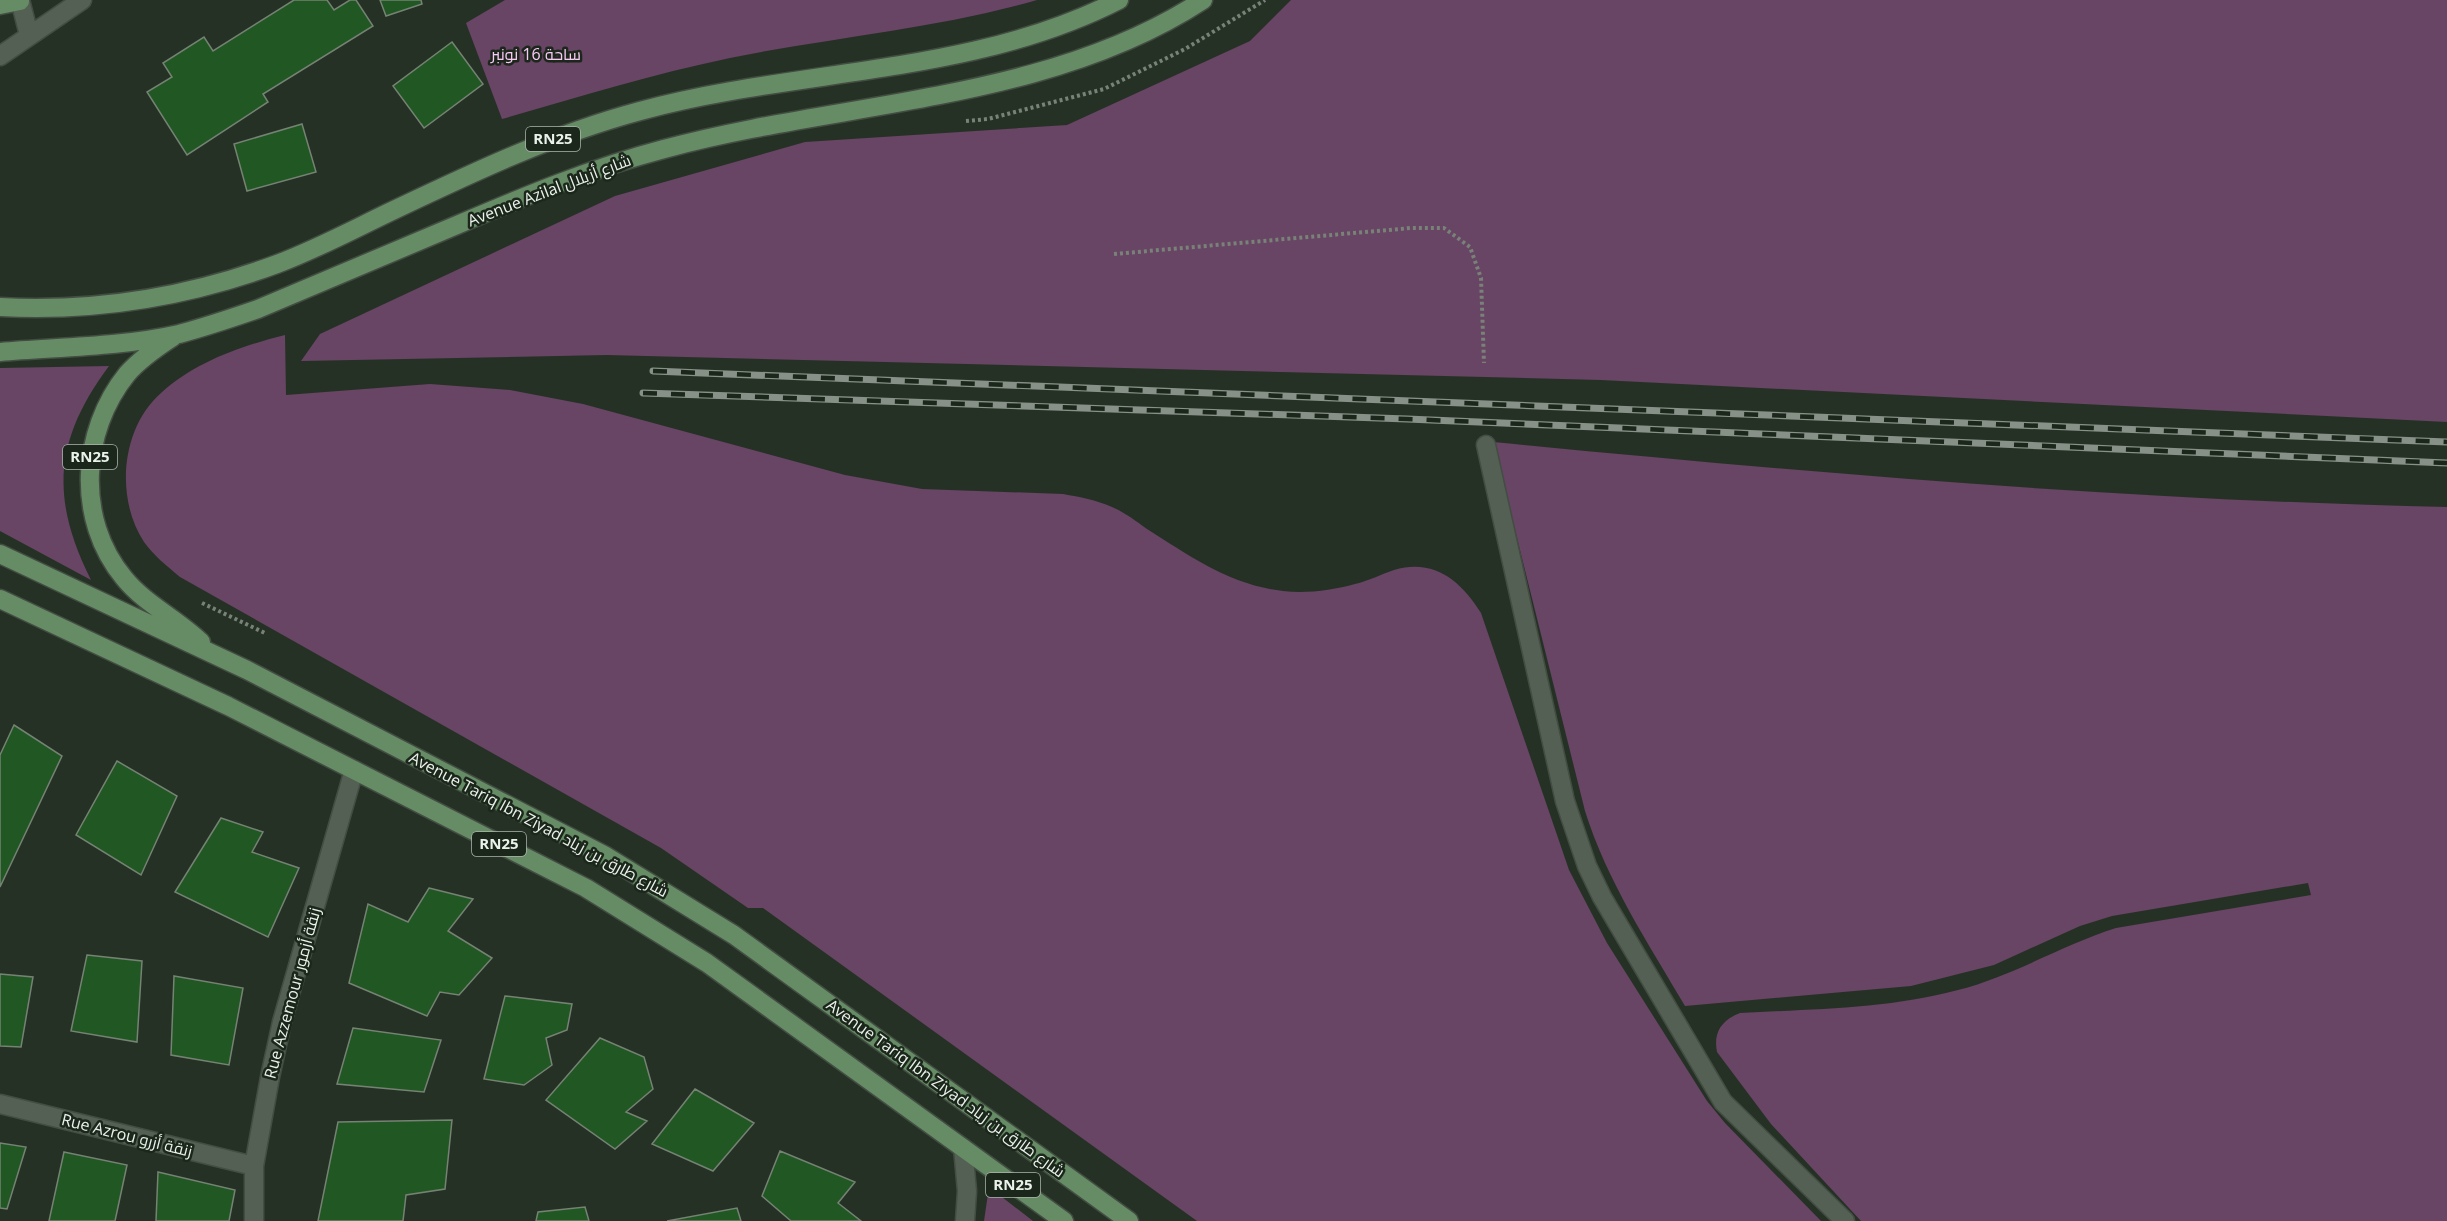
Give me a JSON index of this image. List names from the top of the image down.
{
  "streets": {
    "main road": ["RN25", "Avenue Azilal شارع أزيلال", "Avenue Tariq Ibn Ziyad شارع طارق بن زياد"],
    "street": ["Rue Azzemour زنقة أزمور", "Rue Azrou زنقة أزرو"]
  },
  "crossings": [
    ["RN25", "Avenue Azilal شارع أزيلال"],
    ["RN25", "Avenue Tariq Ibn Ziyad شارع طارق بن زياد"],
    ["RN25", "Rue Azzemour زنقة أزمور"],
    ["Rue Azzemour زنقة أزمور", "Rue Azrou زنقة أزرو"]
  ],
  "parks": ["ساحة 16 نونبر"]
}
